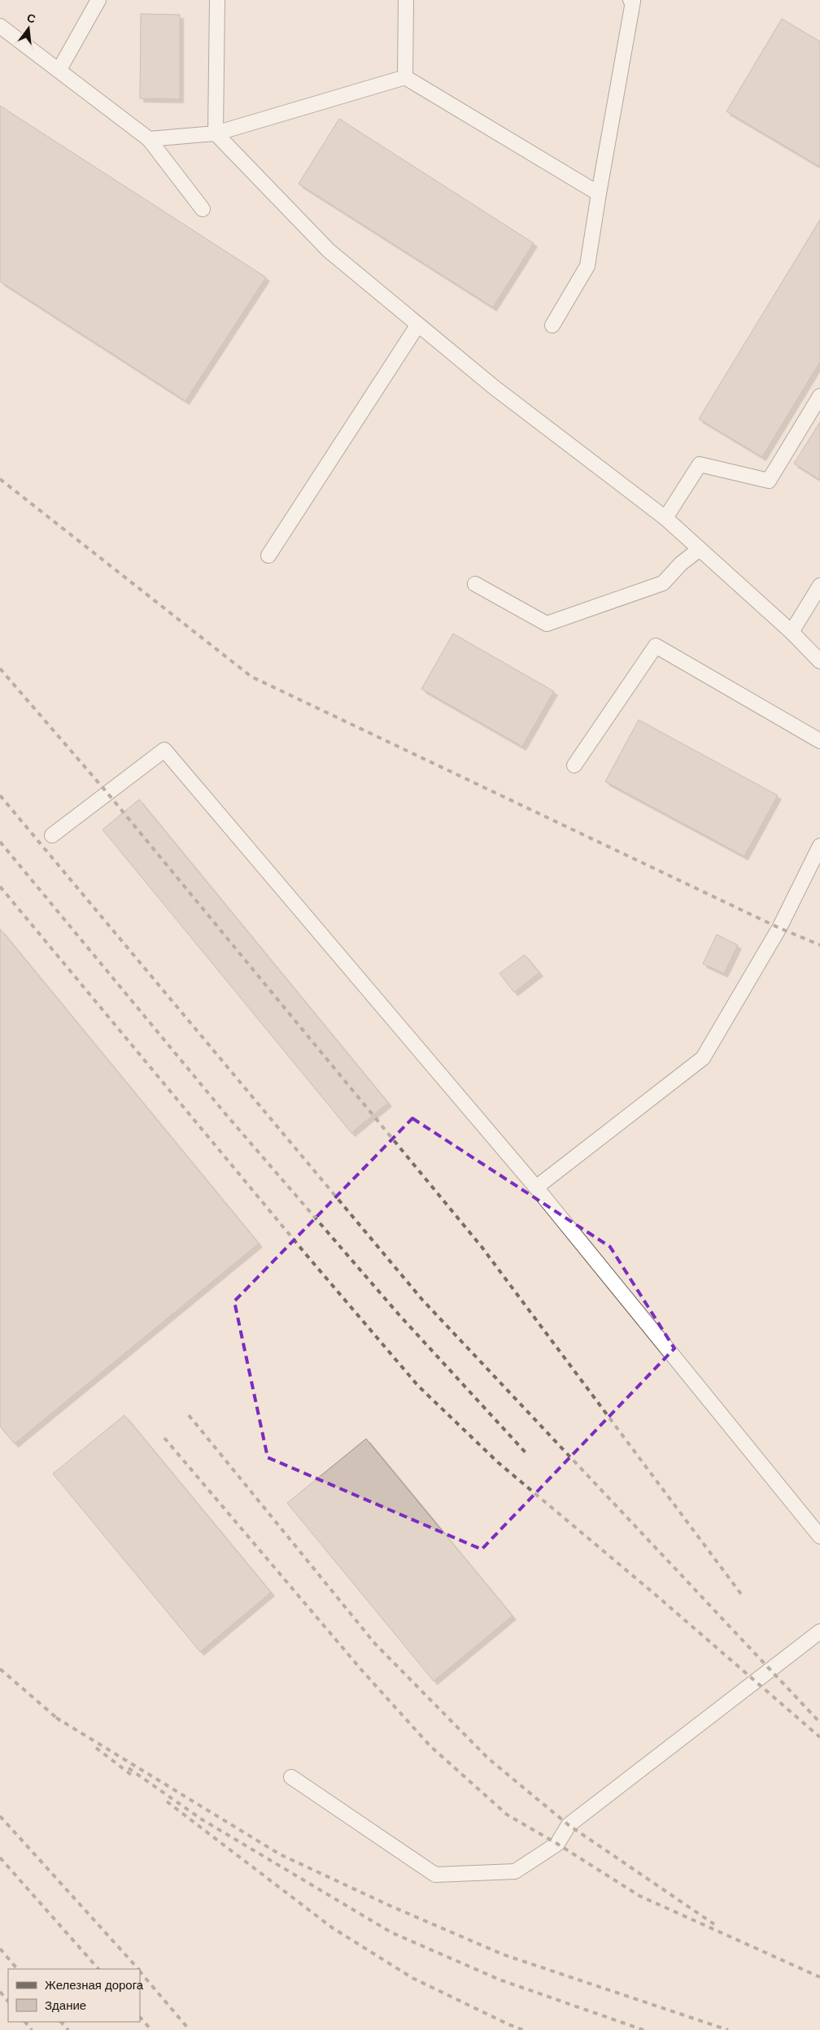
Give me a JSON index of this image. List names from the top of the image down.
{
  "legend": ["Железная дорога", "Здание"],
  "north": "top"
}
